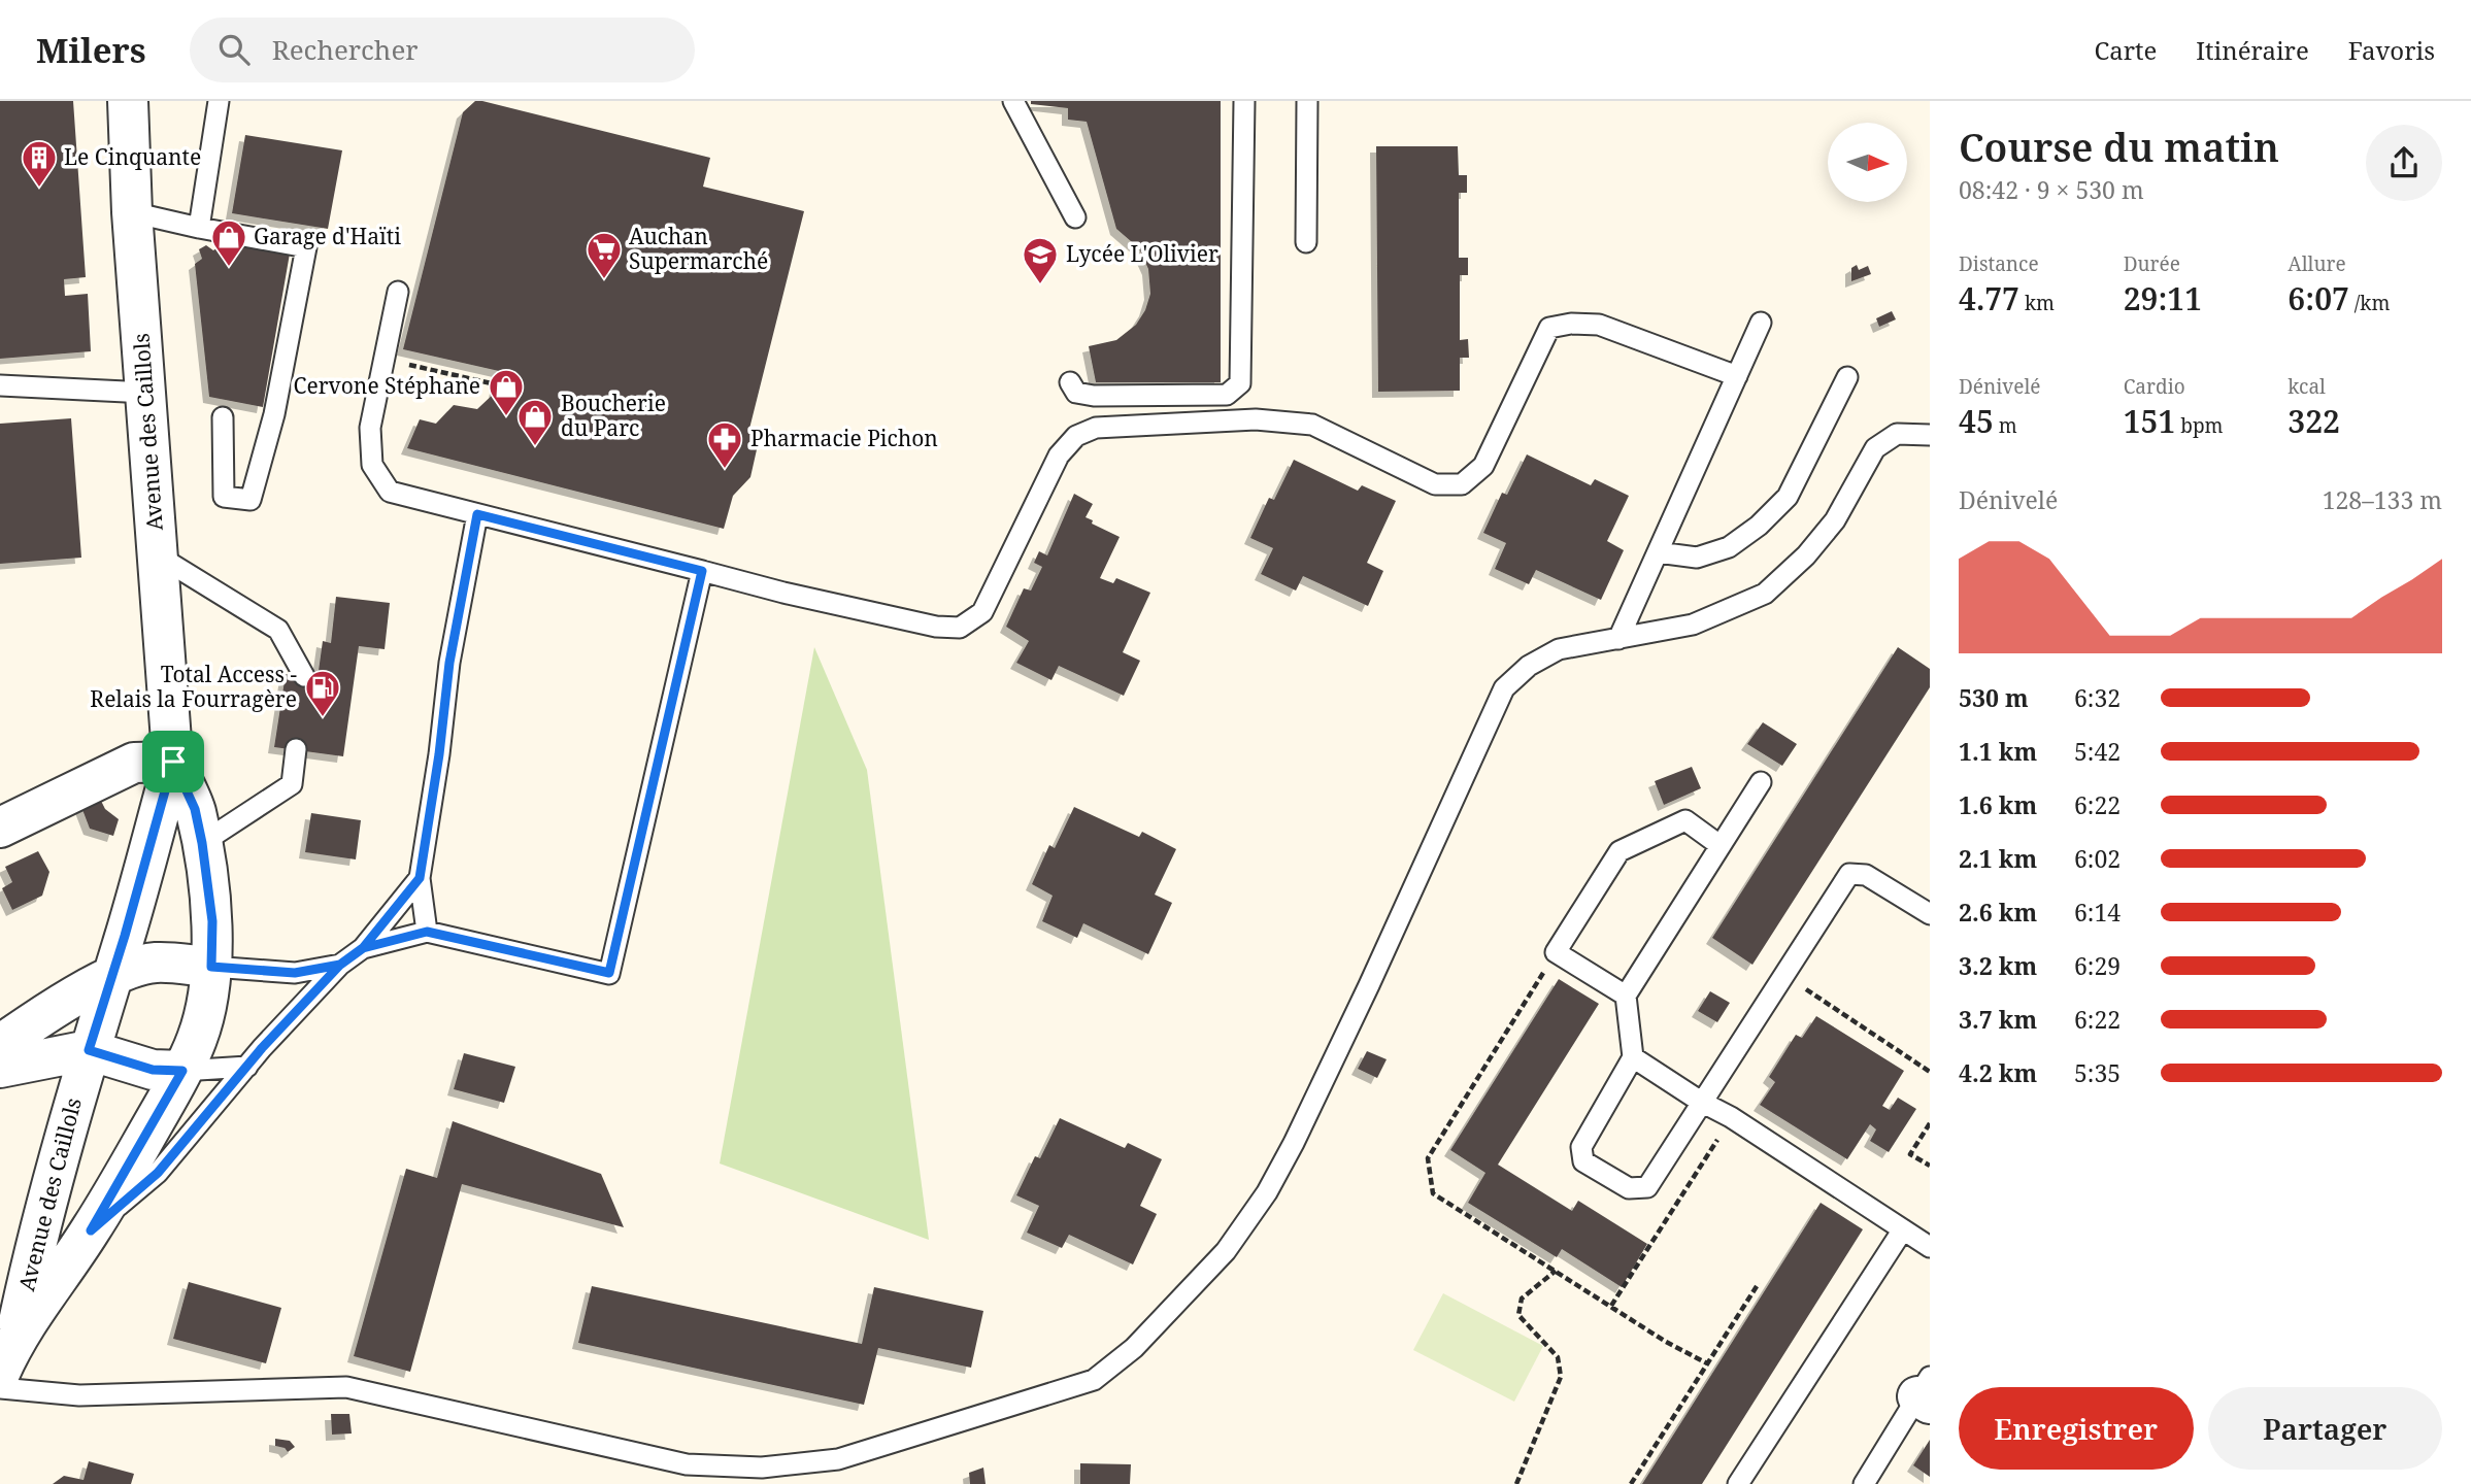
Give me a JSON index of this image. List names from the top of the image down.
{
  "streets": {
    "street": ["Avenue des Caillols"]
  },
  "places": {
    "building": ["Le Cinquante"],
    "shop": ["Garage d'Haïti", "Cervone Stéphane", "Boucherie du Parc"],
    "supermarket": ["Auchan Supermarché"],
    "school or university": ["Lycée L'Olivier"],
    "pharmacy": ["Pharmacie Pichon"],
    "fuel station": ["Total Access - Relais la Fourragère"]
  },
  "north": "right",
  "page": {
    "header": "Milers",
    "search": "Rechercher",
    "nav": ["Carte", "Itinéraire", "Favoris"],
    "heading": ["Course du matin", "08:42 · 9 × 530 m"],
    "stats": [
      ["Distance", "4.77 km"],
      ["Durée", "29:11"],
      ["Allure", "6:07 /km"],
      ["Dénivelé", "45 m"],
      ["Cardio", "151 bpm"],
      ["kcal", "322"]
    ],
    "chart": ["Dénivelé", "128–133 m"],
    "list": [
      {
        "name": "530 m",
        "note": "6:32"
      },
      {
        "name": "1.1 km",
        "note": "5:42"
      },
      {
        "name": "1.6 km",
        "note": "6:22"
      },
      {
        "name": "2.1 km",
        "note": "6:02"
      },
      {
        "name": "2.6 km",
        "note": "6:14"
      },
      {
        "name": "3.2 km",
        "note": "6:29"
      },
      {
        "name": "3.7 km",
        "note": "6:22"
      },
      {
        "name": "4.2 km",
        "note": "5:35"
      }
    ],
    "buttons": ["Enregistrer", "Partager"]
  }
}
